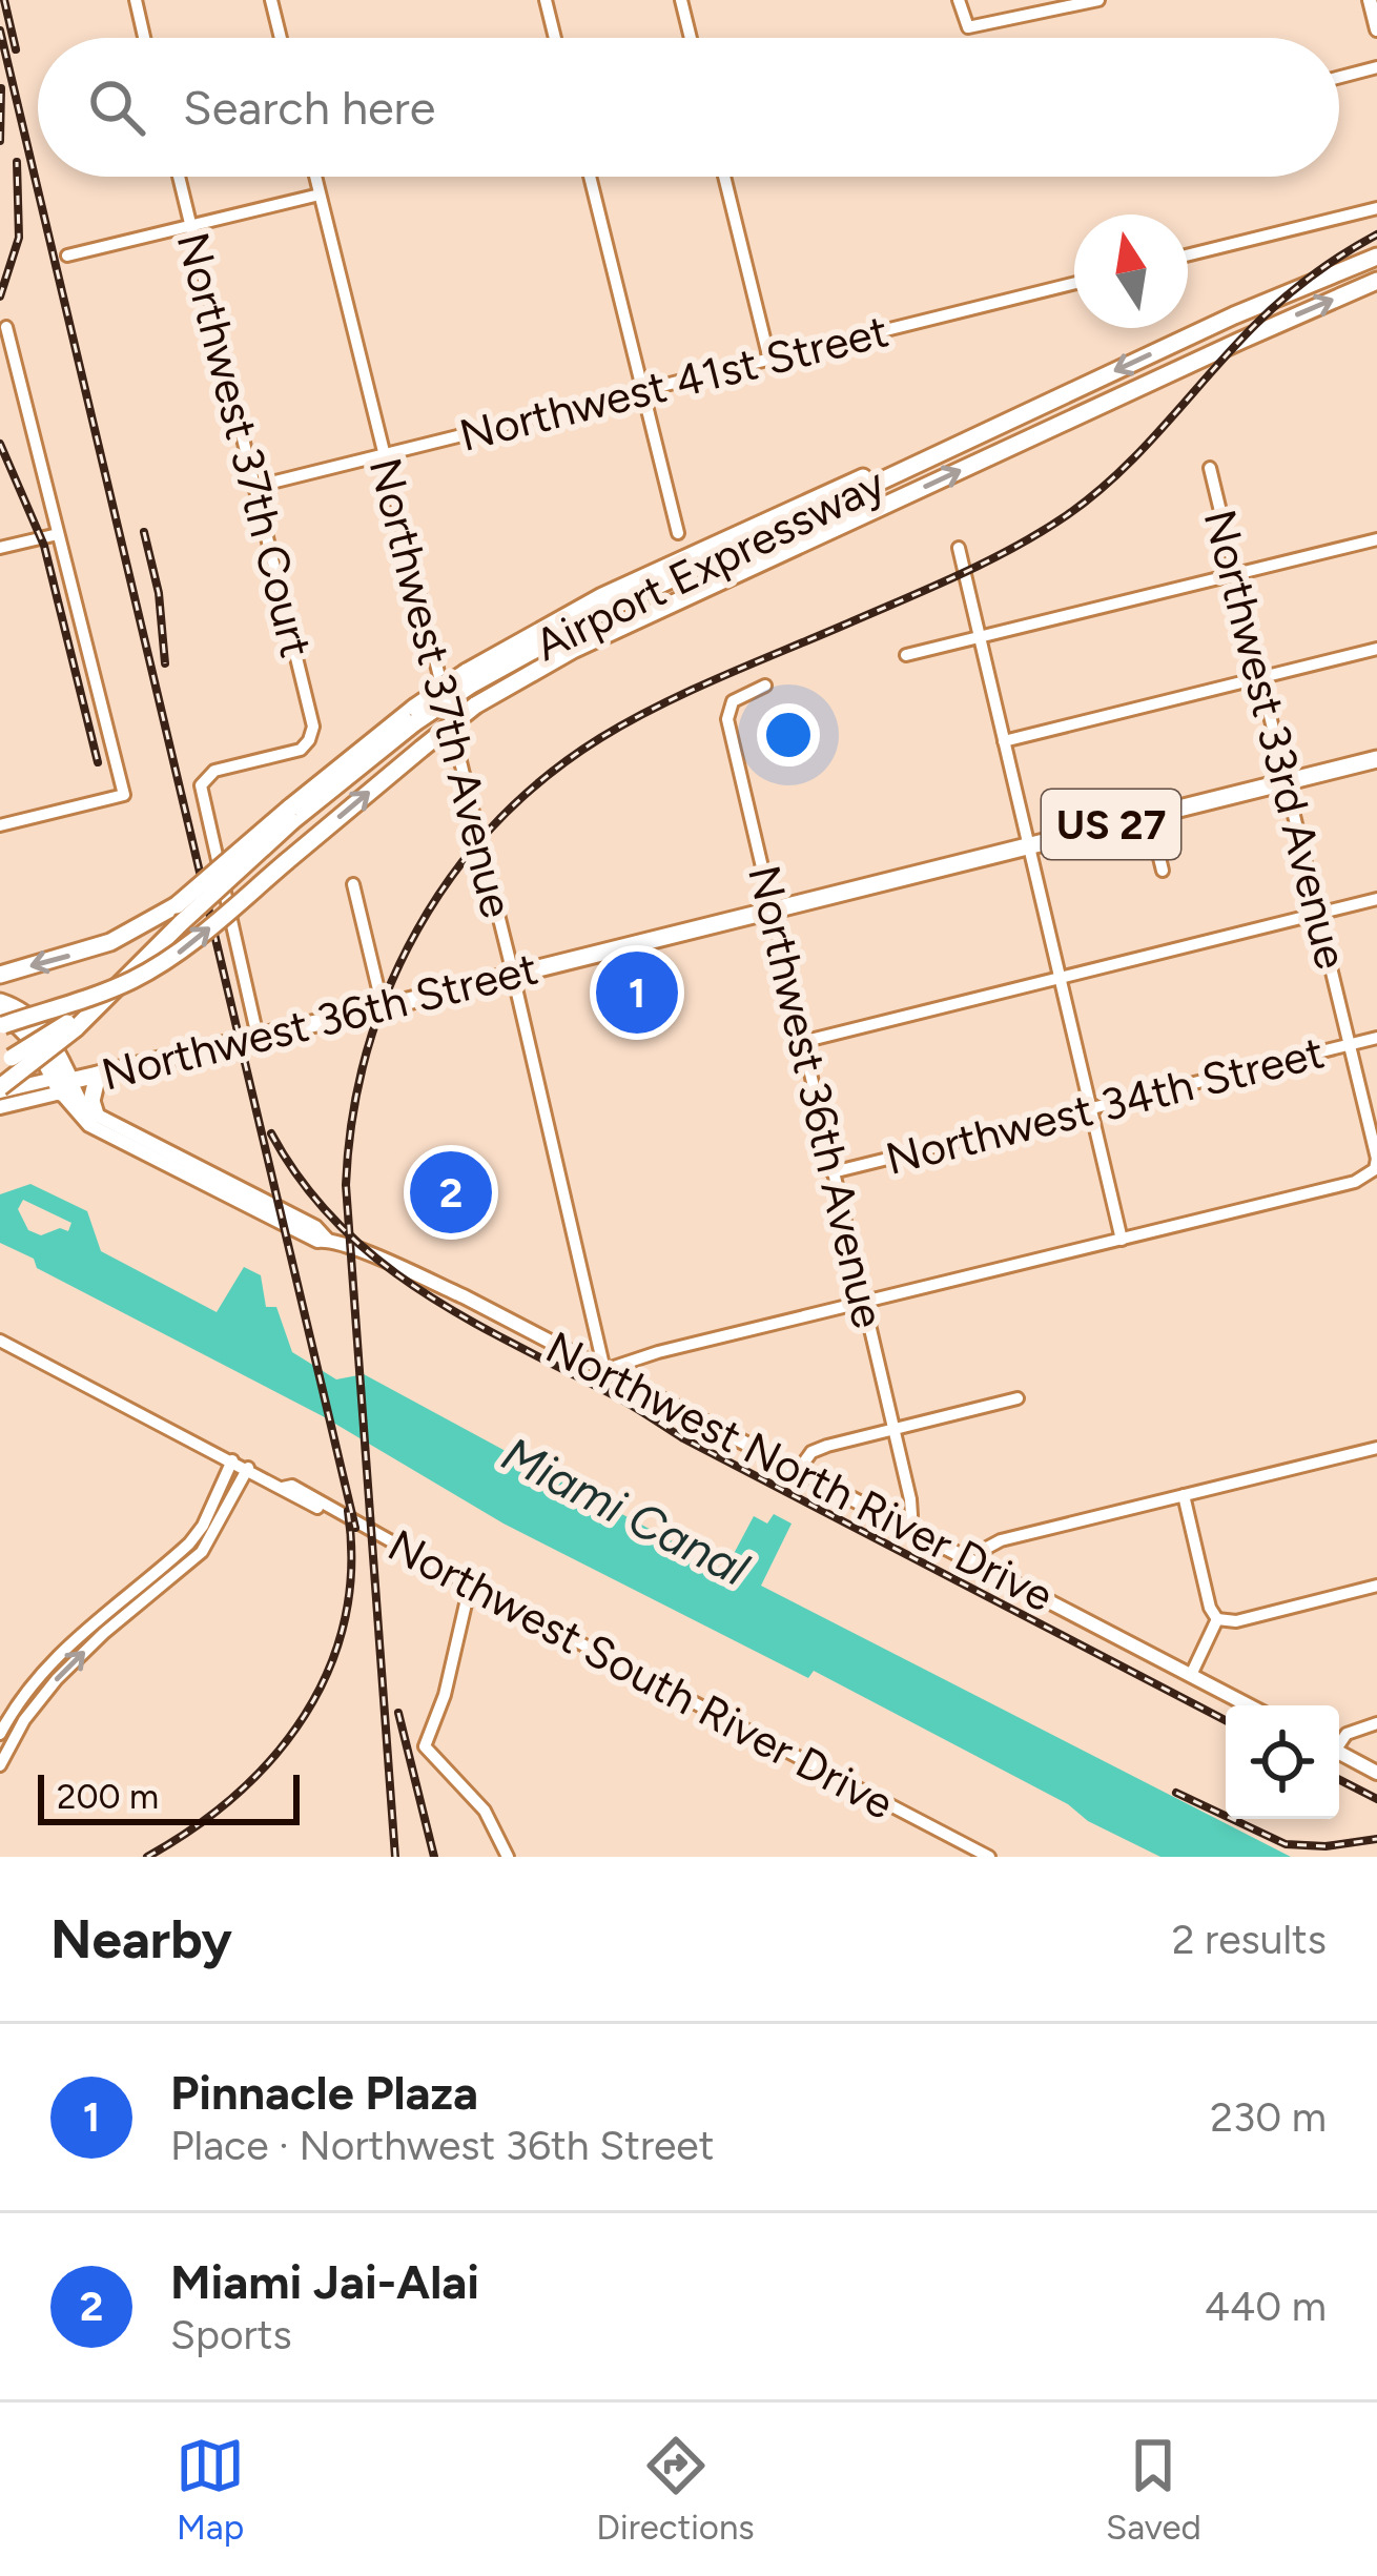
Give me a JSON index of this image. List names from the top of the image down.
{
  "streets": {
    "highway": ["Airport Expressway", "US 27", "Northwest 36th Street"],
    "main road": ["Northwest North River Drive"],
    "street": [
      "Northwest 41st Street",
      "Northwest 37th Court",
      "Northwest 37th Avenue",
      "Northwest 33rd Avenue",
      "Northwest 36th Avenue",
      "Northwest 34th Street",
      "Northwest South River Drive"
    ]
  },
  "crossings": [
    ["Northwest 41st Street", "Northwest 37th Court"],
    ["Northwest 41st Street", "Northwest 37th Avenue"],
    ["Northwest 37th Court", "Northwest 36th Street"],
    ["Airport Expressway", "Northwest 36th Street"],
    ["Northwest 37th Avenue", "Northwest 36th Street"],
    ["Northwest 37th Avenue", "Northwest North River Drive"],
    ["Northwest 33rd Avenue", "Northwest 36th Street"],
    ["Northwest 33rd Avenue", "Northwest 34th Street"],
    ["Northwest 36th Street", "Northwest 36th Avenue"],
    ["Northwest 36th Street", "Northwest North River Drive"],
    ["Northwest 36th Avenue", "Northwest 34th Street"],
    ["Northwest 36th Avenue", "Northwest North River Drive"]
  ],
  "water": ["Miami Canal"],
  "scale_bar": "200 m",
  "north": "top",
  "page": {
    "search": "Search here",
    "pins": ["1", "2"],
    "scale": "200 m",
    "heading": ["Nearby", "2 results"],
    "list": [
      {
        "mark": "1",
        "name": "Pinnacle Plaza",
        "note": "Place · Northwest 36th Street",
        "value": "230 m"
      },
      {
        "mark": "2",
        "name": "Miami Jai-Alai",
        "note": "Sports",
        "value": "440 m"
      }
    ],
    "nav": ["Map", "Directions", "Saved"]
  }
}
